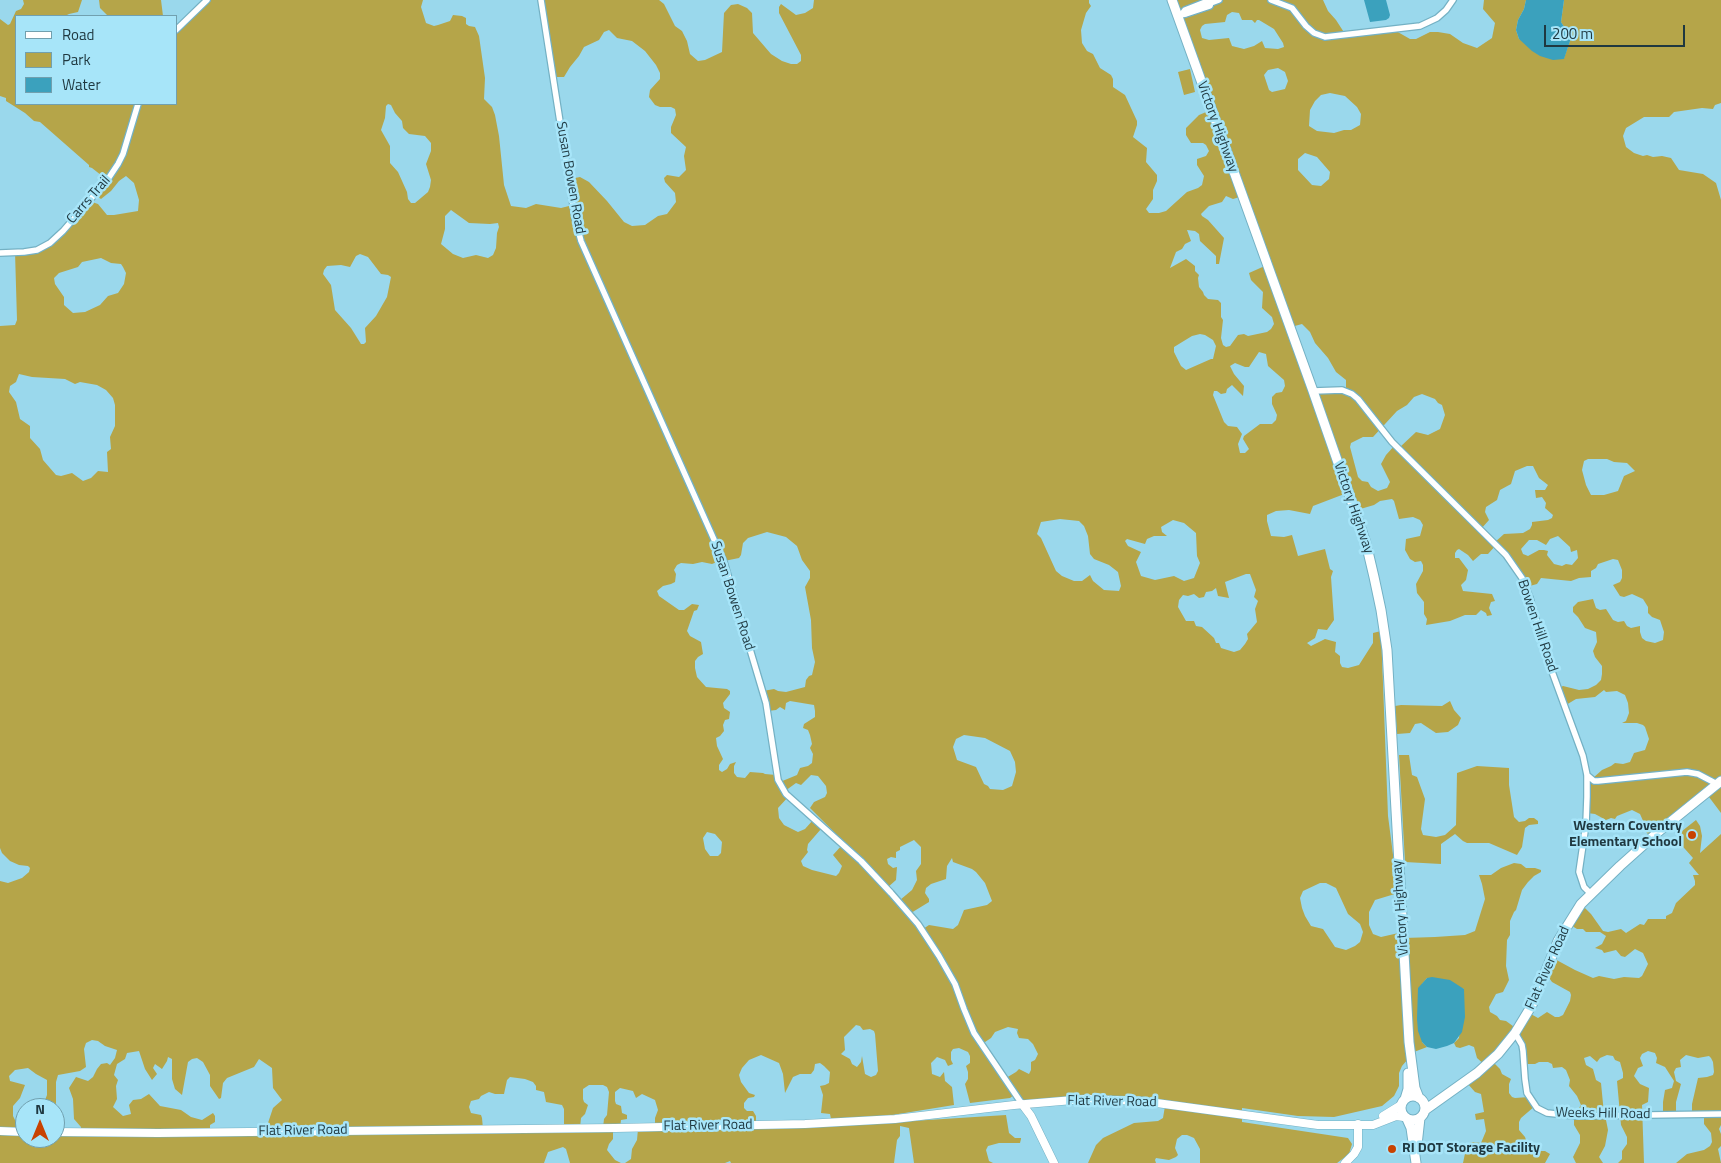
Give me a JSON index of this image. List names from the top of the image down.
{
  "streets": {
    "main road": ["Victory Highway", "Flat River Road"],
    "street": [
      "Susan Bowen Road",
      "Carrs Trail",
      "Bowen Hill Road",
      "Weeks Hill Road"
    ]
  },
  "crossings": [
    ["Victory Highway", "Bowen Hill Road"],
    ["Victory Highway", "Flat River Road"],
    ["Susan Bowen Road", "Flat River Road"],
    ["Bowen Hill Road", "Flat River Road"],
    ["Flat River Road", "Weeks Hill Road"]
  ],
  "places": ["Western Coventry Elementary School", "RI DOT Storage Facility"],
  "legend": ["Road", "Park", "Water"],
  "scale_bar": "200 m",
  "north": "top"
}
